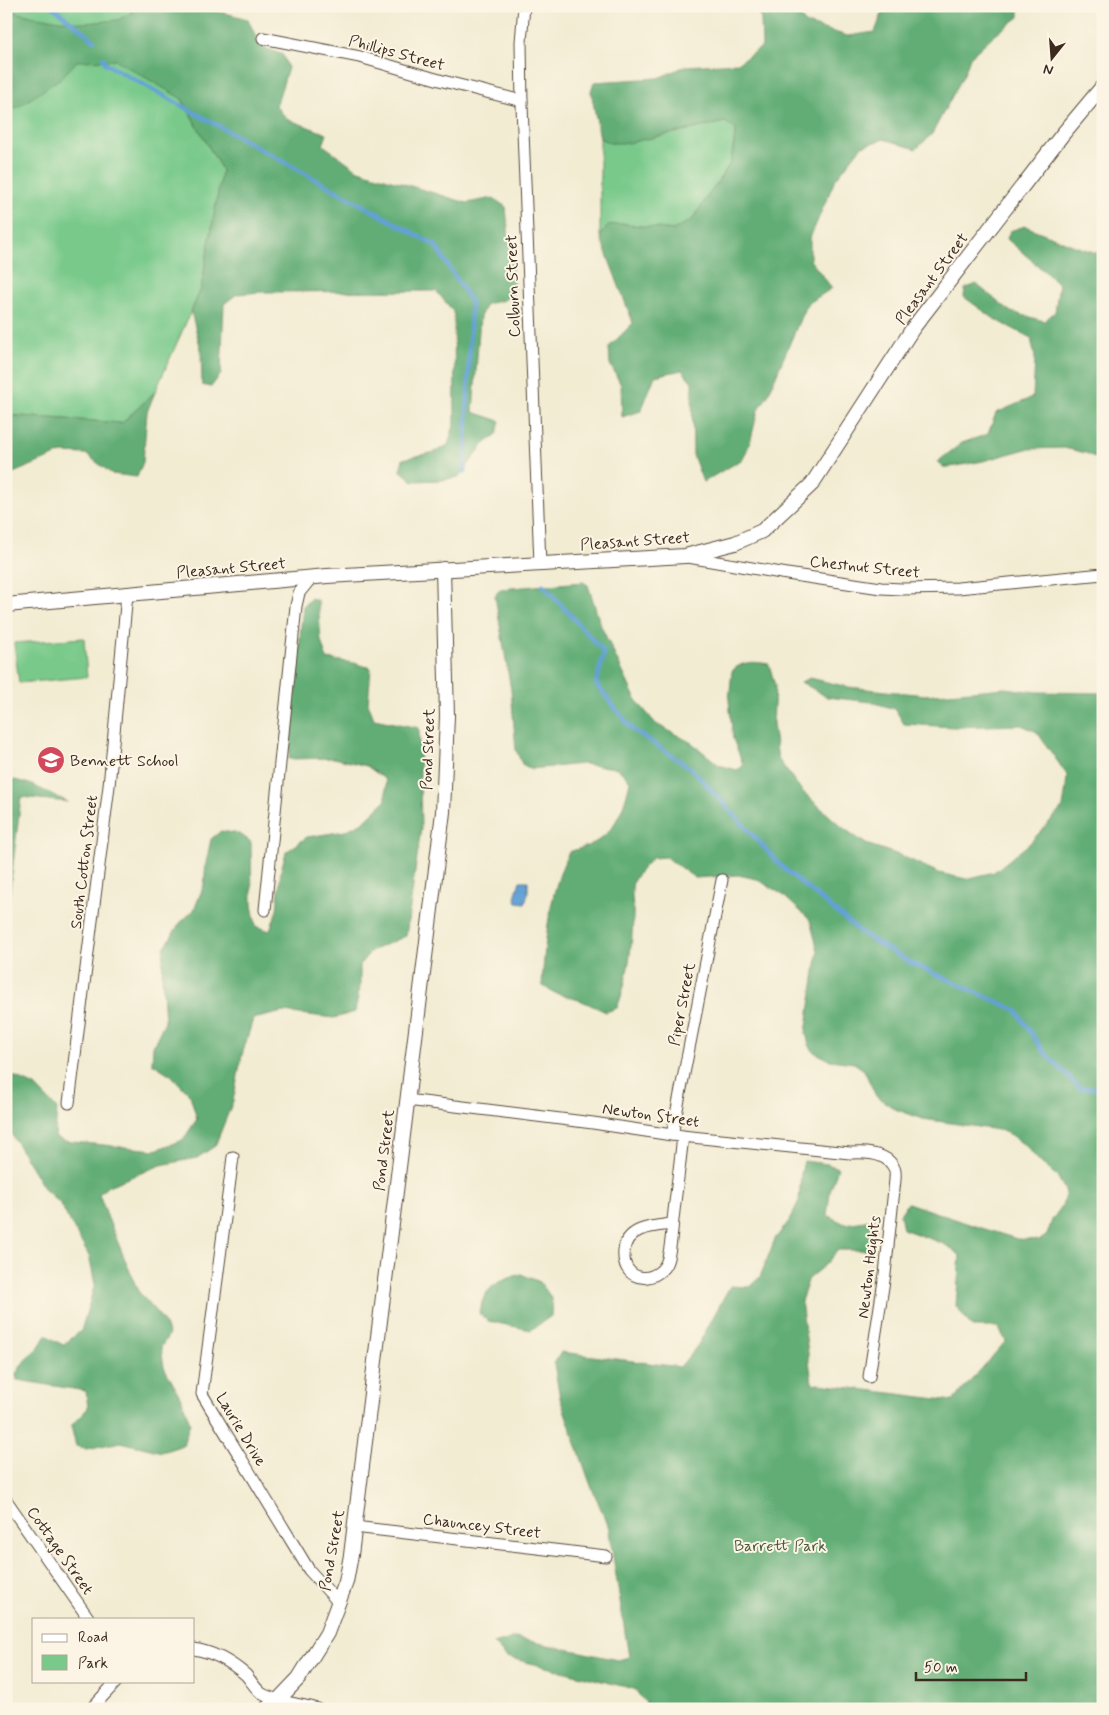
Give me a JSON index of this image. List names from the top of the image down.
{
  "streets": {
    "street": [
      "Phillips Street",
      "Pleasant Street",
      "Colburn Street",
      "Chestnut Street",
      "Pond Street",
      "South Cotton Street",
      "Piper Street",
      "Newton Street",
      "Newton Heights",
      "Laurie Drive",
      "Chauncey Street",
      "Cottage Street"
    ]
  },
  "crossings": [
    ["Phillips Street", "Colburn Street"],
    ["Pleasant Street", "Colburn Street"],
    ["Pleasant Street", "Chestnut Street"],
    ["Pleasant Street", "Pond Street"],
    ["Pleasant Street", "South Cotton Street"],
    ["Pond Street", "Newton Street"],
    ["Pond Street", "Laurie Drive"],
    ["Pond Street", "Chauncey Street"],
    ["Piper Street", "Newton Street"],
    ["Newton Street", "Newton Heights"]
  ],
  "parks": ["Barrett Park"],
  "places": {
    "school or university": ["Bennett School"]
  },
  "legend": ["Road", "Park"],
  "scale_bar": "50 m",
  "north": "bottom"
}
